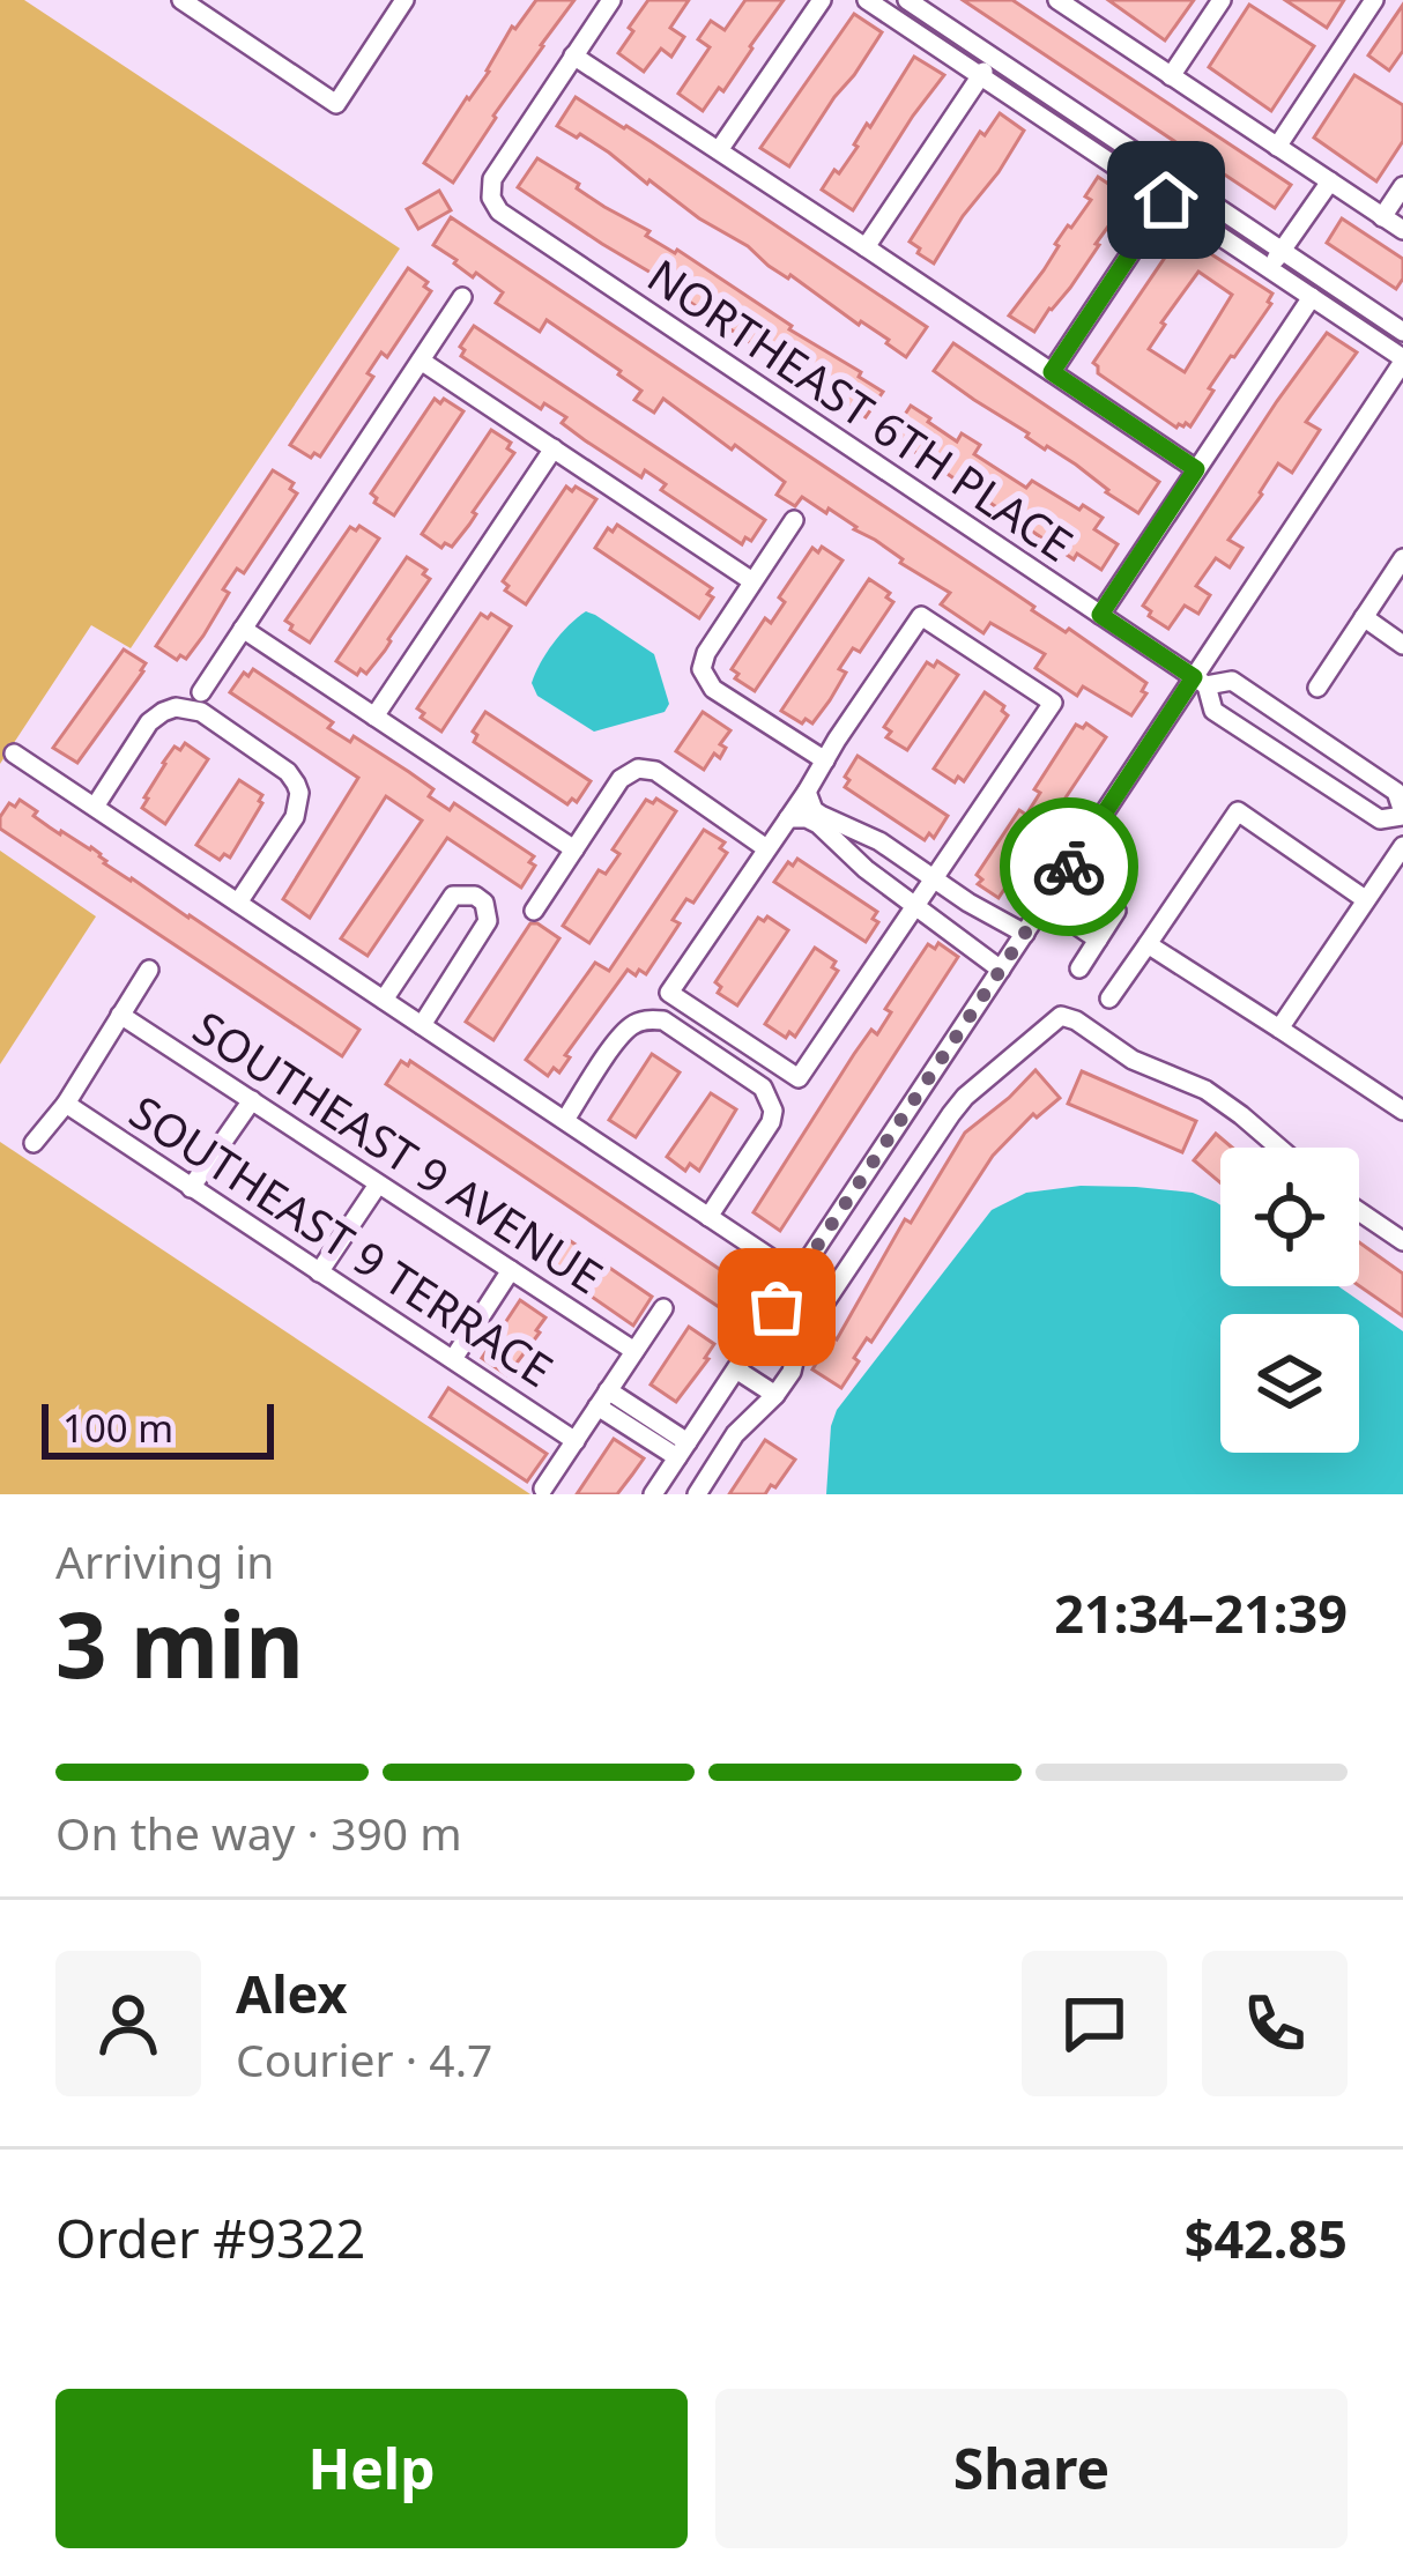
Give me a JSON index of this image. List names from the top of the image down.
{
  "streets": {
    "street": ["NORTHEAST 6TH PLACE", "SOUTHEAST 9 AVENUE", "SOUTHEAST 9 TERRACE"]
  },
  "scale_bar": "100 m",
  "page": {
    "scale": "100 m",
    "heading": ["3 min", "Arriving in", "21:34–21:39"],
    "panel": [
      "Alex",
      "Courier · 4.7",
      "Order #9322",
      "$42.85"
    ],
    "bar": "On the way · 390 m",
    "buttons": ["Help", "Share"]
  }
}
